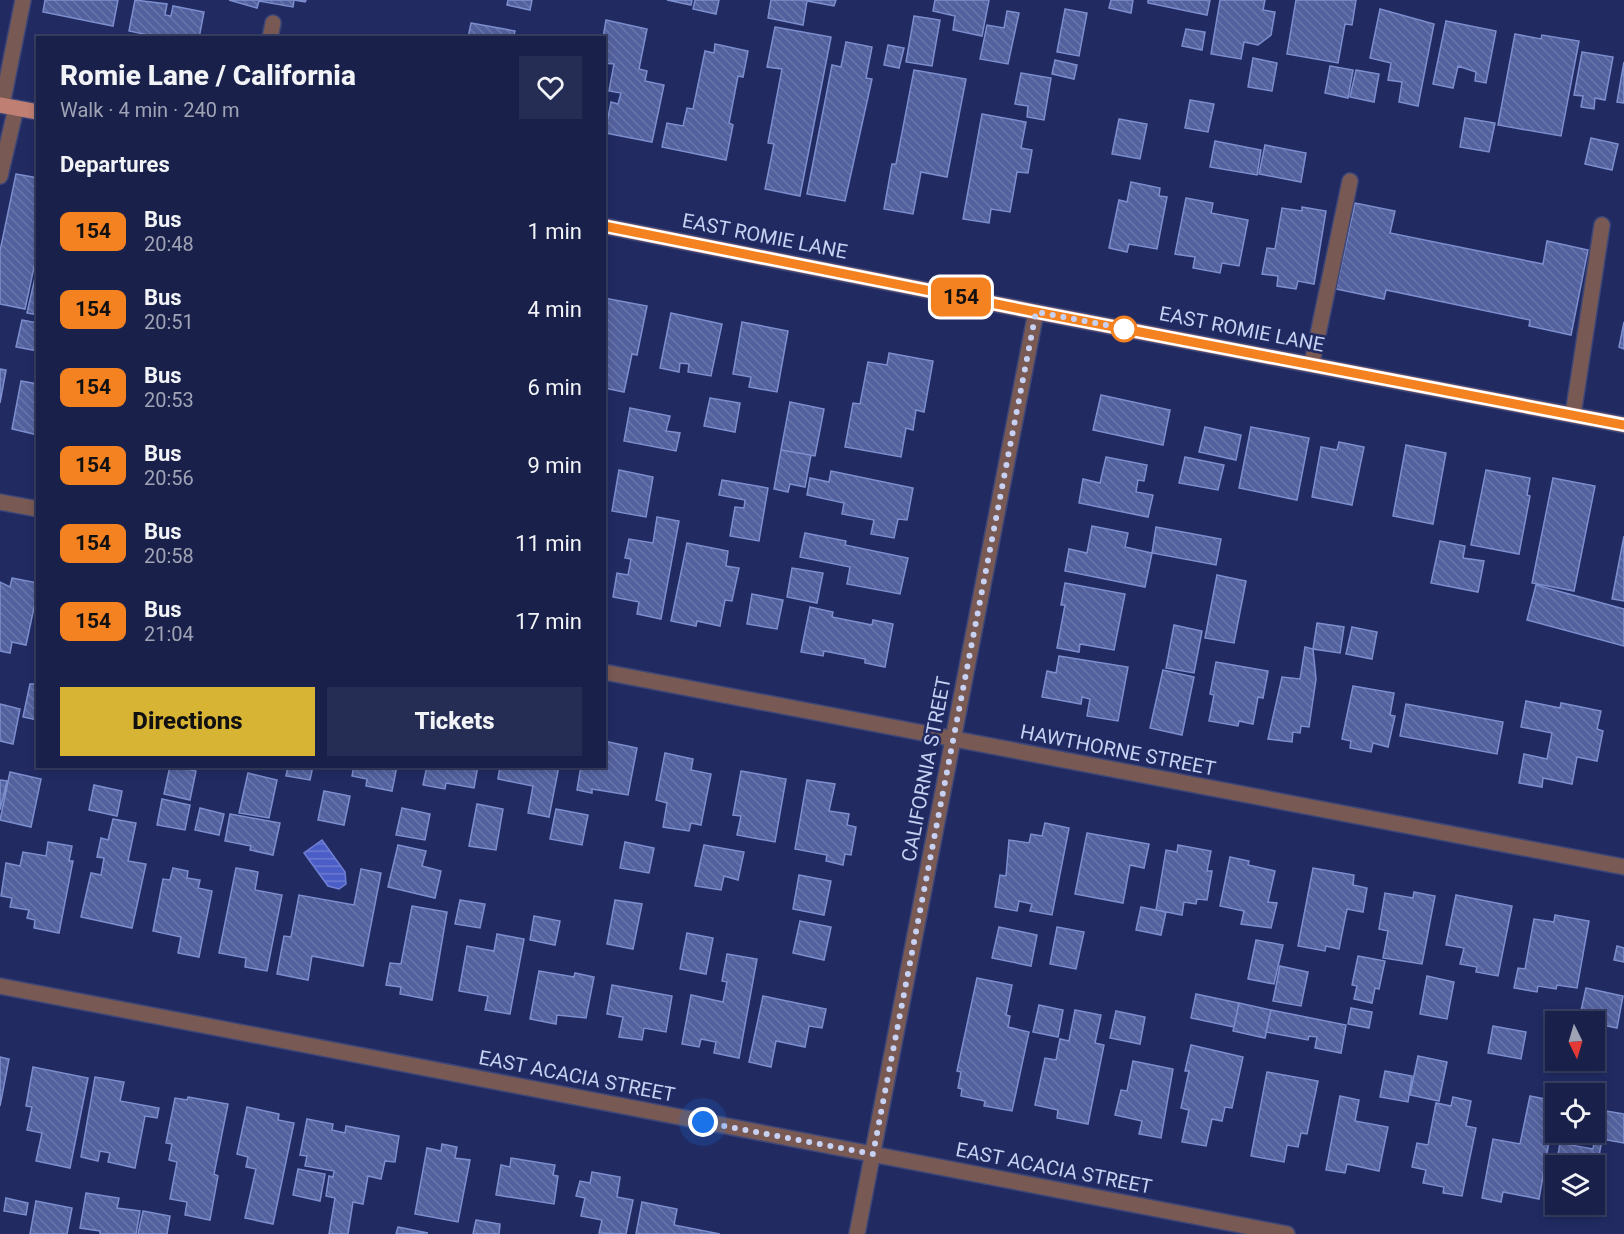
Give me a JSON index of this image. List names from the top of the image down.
{
  "streets": {
    "main road": ["EAST ROMIE LANE"],
    "street": ["HAWTHORNE STREET", "CALIFORNIA STREET", "EAST ACACIA STREET"]
  },
  "crossings": [
    ["EAST ROMIE LANE", "CALIFORNIA STREET"],
    ["HAWTHORNE STREET", "CALIFORNIA STREET"],
    ["CALIFORNIA STREET", "EAST ACACIA STREET"]
  ],
  "lines": ["bus line 154"],
  "north": "bottom",
  "page": {
    "on_map": "154",
    "heading": [
      ["Romie Lane / California", "Walk · 4 min · 240 m"],
      "Departures"
    ],
    "list": [
      {
        "mark": "154",
        "name": "Bus",
        "note": "20:48",
        "value": "1 min"
      },
      {
        "mark": "154",
        "name": "Bus",
        "note": "20:51",
        "value": "4 min"
      },
      {
        "mark": "154",
        "name": "Bus",
        "note": "20:53",
        "value": "6 min"
      },
      {
        "mark": "154",
        "name": "Bus",
        "note": "20:56",
        "value": "9 min"
      },
      {
        "mark": "154",
        "name": "Bus",
        "note": "20:58",
        "value": "11 min"
      },
      {
        "mark": "154",
        "name": "Bus",
        "note": "21:04",
        "value": "17 min"
      }
    ],
    "buttons": ["Directions", "Tickets"]
  }
}
